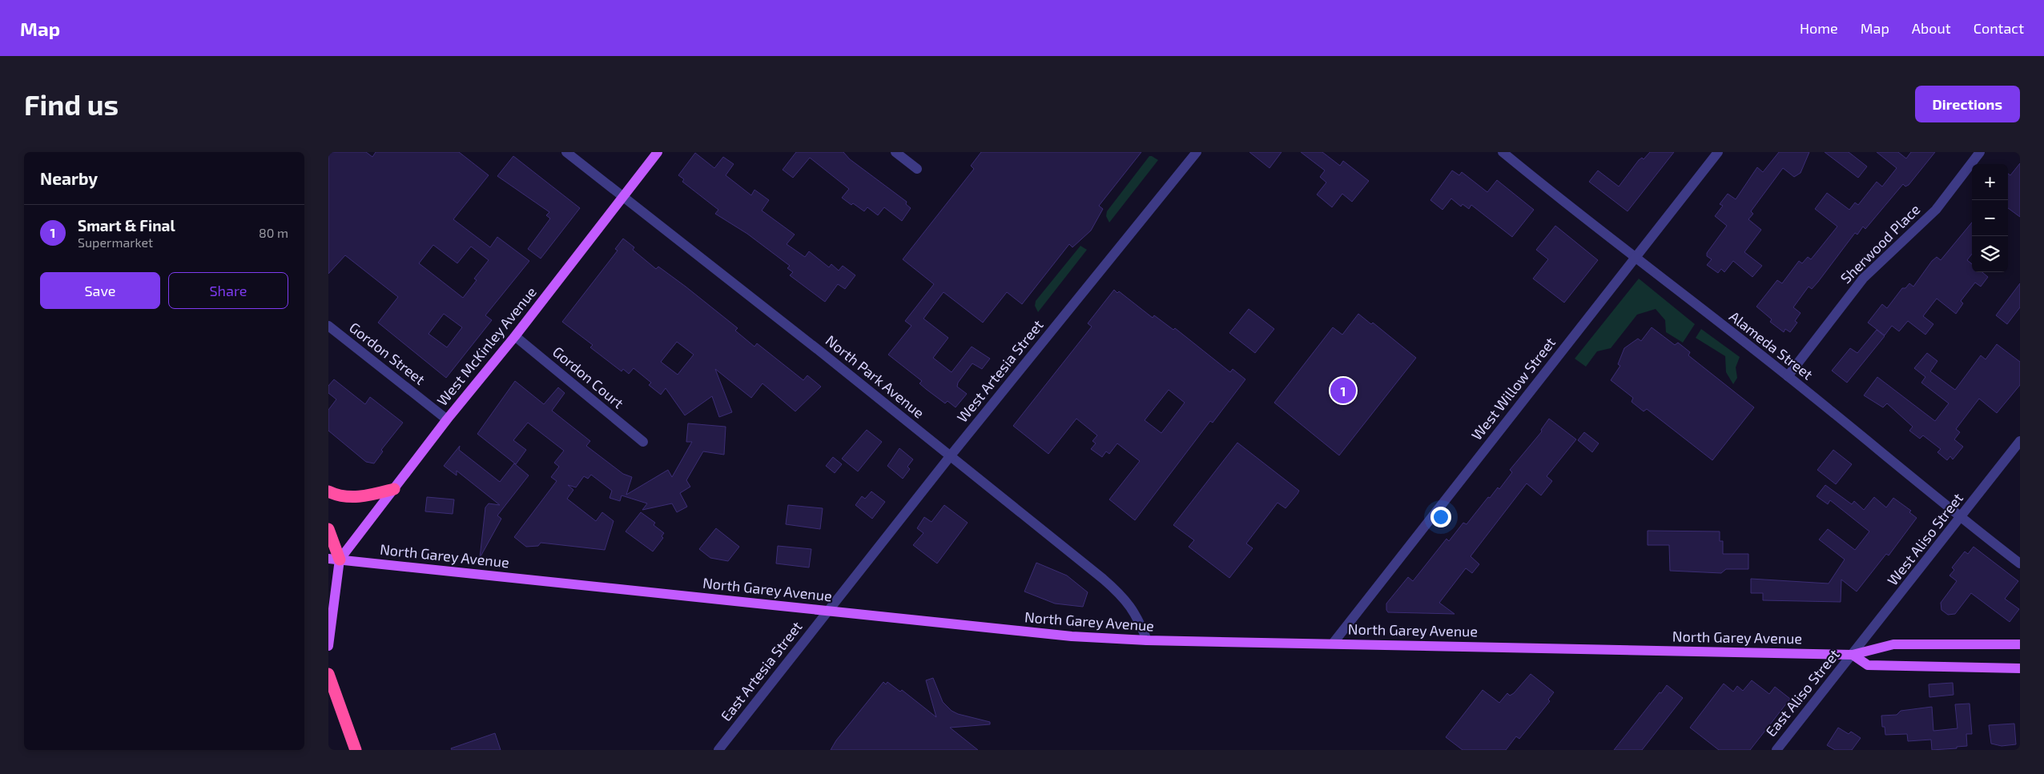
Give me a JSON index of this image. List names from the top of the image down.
{
  "streets": {
    "main road": ["West McKinley Avenue", "North Garey Avenue"],
    "street": [
      "Sherwood Place",
      "Alameda Street",
      "Gordon Street",
      "West Artesia Street",
      "North Park Avenue",
      "Gordon Court",
      "West Willow Street",
      "West Aliso Street",
      "East Artesia Street",
      "East Aliso Street"
    ]
  },
  "crossings": [
    ["Sherwood Place", "Alameda Street"],
    ["Alameda Street", "West Willow Street"],
    ["Alameda Street", "West Aliso Street"],
    ["West McKinley Avenue", "Gordon Street"],
    ["West McKinley Avenue", "North Park Avenue"],
    ["West McKinley Avenue", "Gordon Court"],
    ["West McKinley Avenue", "North Garey Avenue"],
    ["West Artesia Street", "North Park Avenue"],
    ["West Artesia Street", "North Garey Avenue"],
    ["West Artesia Street", "East Artesia Street"],
    ["North Park Avenue", "North Garey Avenue"],
    ["West Willow Street", "North Garey Avenue"],
    ["West Aliso Street", "North Garey Avenue"],
    ["West Aliso Street", "East Aliso Street"],
    ["North Garey Avenue", "East Artesia Street"],
    ["North Garey Avenue", "East Aliso Street"]
  ],
  "page": {
    "header": "Map",
    "nav": [
      "Home",
      "Map",
      "About",
      "Contact"
    ],
    "buttons": [
      "Directions",
      ["Save", "Share"]
    ],
    "title": "Find us",
    "heading": "Nearby",
    "map_buttons": ["+", "−"],
    "list": [
      {
        "mark": "1",
        "name": "Smart & Final",
        "note": "Supermarket",
        "value": "80 m"
      }
    ],
    "pins": "1"
  }
}
